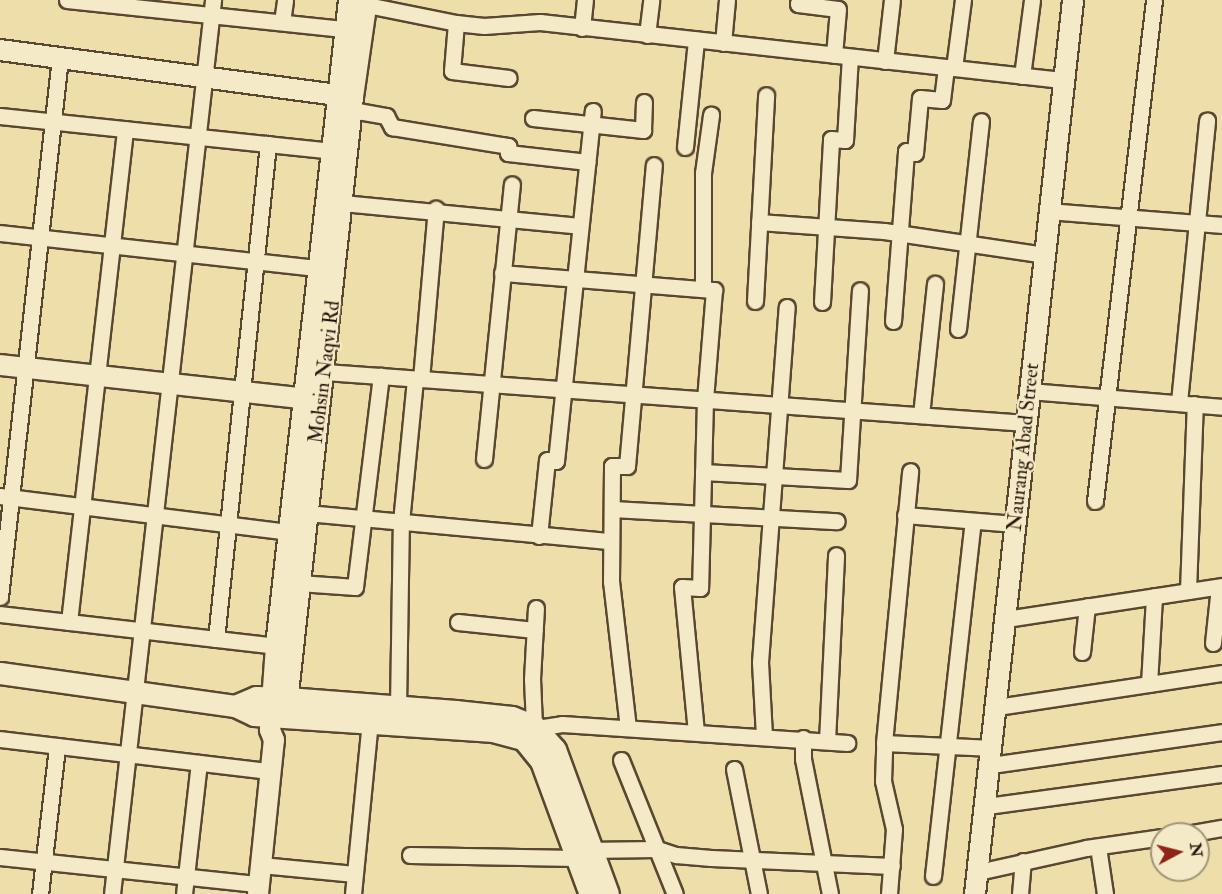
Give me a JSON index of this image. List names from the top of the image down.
{
  "streets": {
    "street": ["Mohsin Naqvi Rd", "Naurang Abad Street"]
  },
  "north": "right"
}
